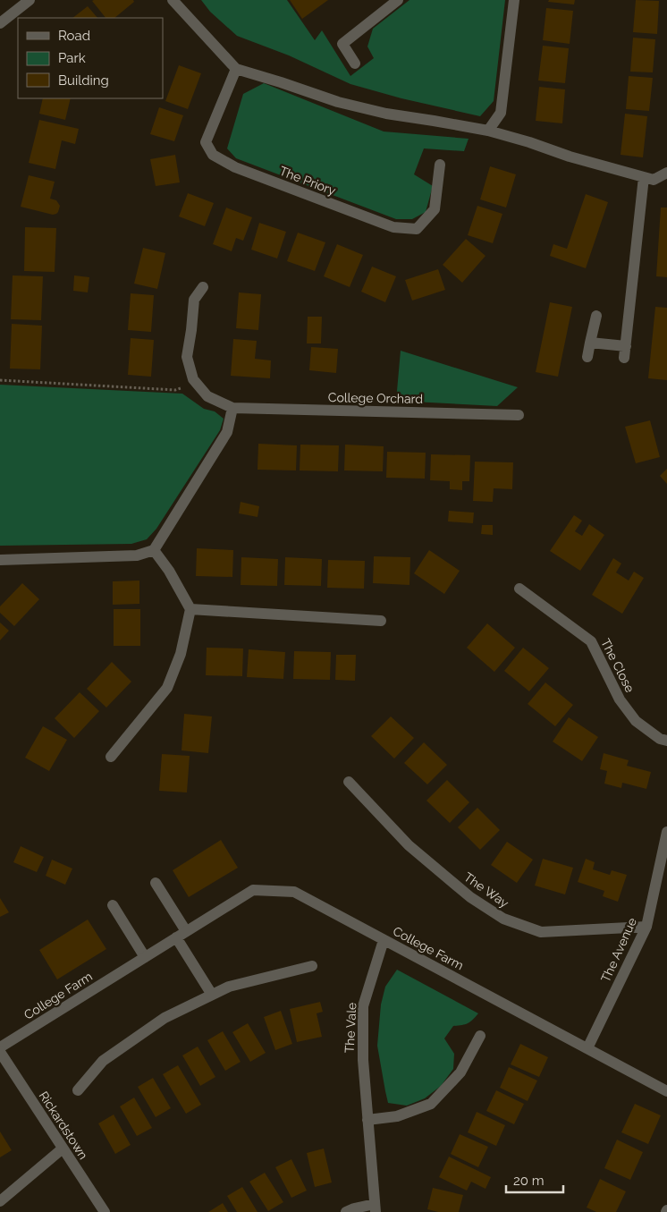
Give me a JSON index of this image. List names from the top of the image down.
{
  "streets": {
    "street": [
      "The Priory",
      "College Orchard",
      "The Close",
      "The Way",
      "College Farm",
      "The Avenue",
      "The Vale",
      "Rickardstown"
    ]
  },
  "crossings": [
    ["The Way", "The Avenue"],
    ["College Farm", "The Avenue"],
    ["College Farm", "The Vale"]
  ],
  "legend": ["Road", "Park", "Building"],
  "scale_bar": "20 m"
}
